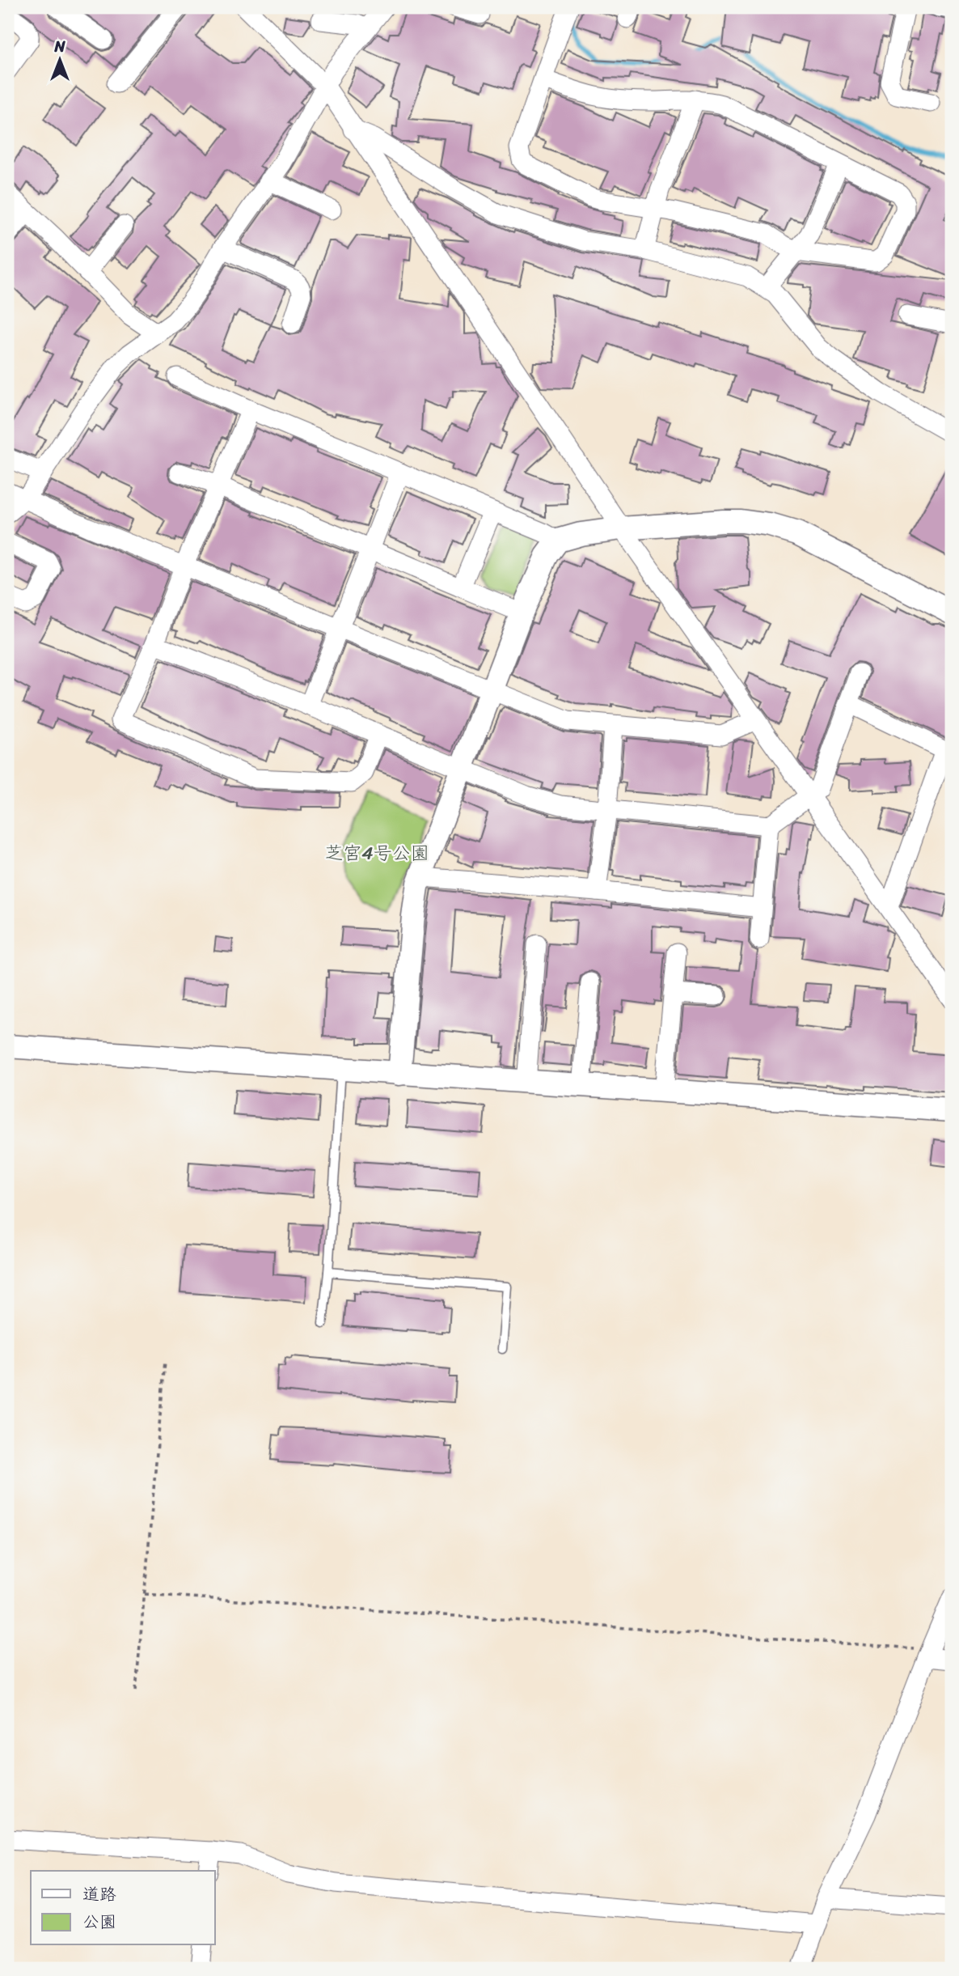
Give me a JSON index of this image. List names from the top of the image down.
{
  "parks": ["芝宮4号公園"],
  "legend": ["道路", "公園"],
  "north": "top"
}
